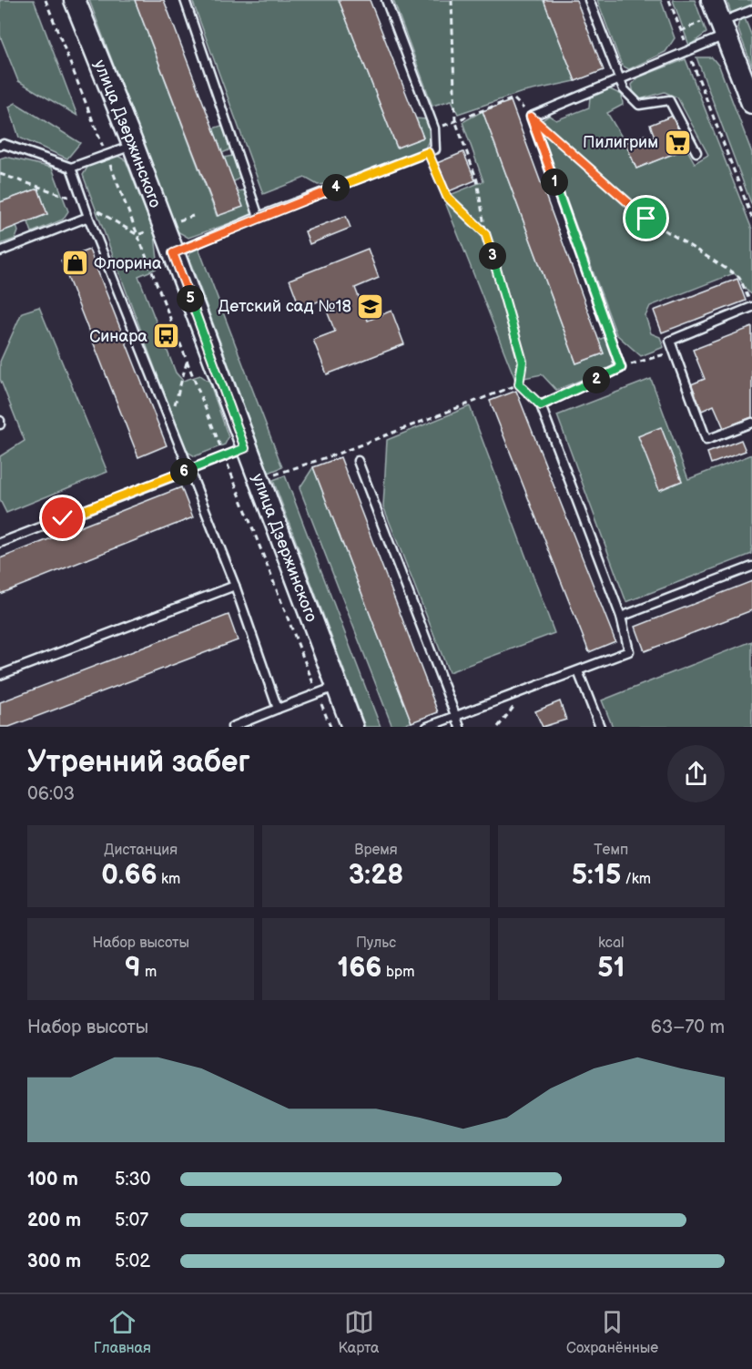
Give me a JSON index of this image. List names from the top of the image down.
{
  "streets": {
    "street": ["улица Дзержинского"]
  },
  "places": {
    "supermarket": ["Пилигрим"],
    "shop": ["Флорина"],
    "school or university": ["Детский сад №18"],
    "bus stop": ["Синара"]
  },
  "page": {
    "pins": [
      "1",
      "4",
      "3",
      "5",
      "2",
      "6"
    ],
    "heading": ["Утренний забег", "06:03"],
    "stats": [
      ["Дистанция", "0.66 km"],
      ["Время", "3:28"],
      ["Темп", "5:15 /km"],
      ["Набор высоты", "9 m"],
      ["Пульс", "166 bpm"],
      ["kcal", "51"]
    ],
    "chart": ["Набор высоты", "63–70 m"],
    "list": [
      {
        "name": "100 m",
        "note": "5:30"
      },
      {
        "name": "200 m",
        "note": "5:07"
      },
      {
        "name": "300 m",
        "note": "5:02"
      }
    ],
    "tabs": ["Главная", "Карта", "Сохранённые"]
  }
}
